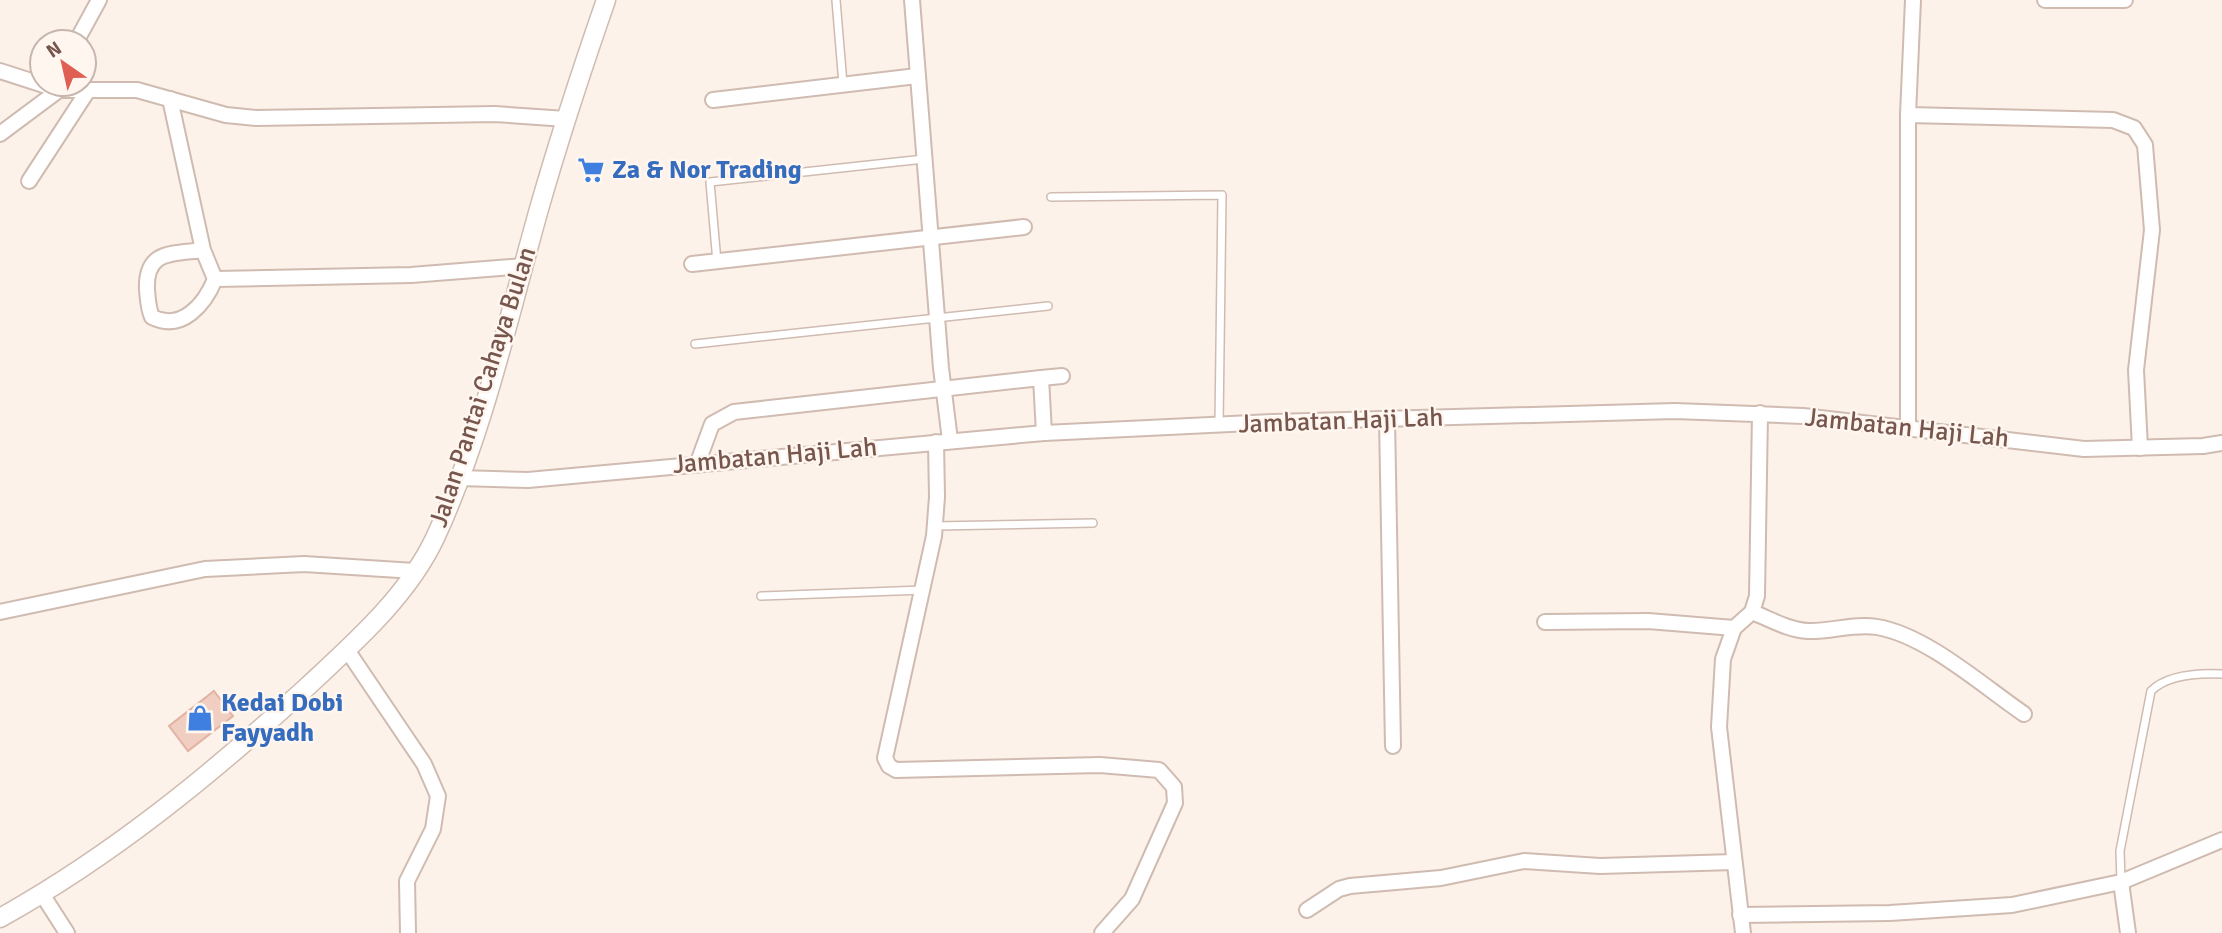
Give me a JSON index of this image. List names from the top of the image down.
{
  "streets": {
    "street": ["Jalan Pantai Cahaya Bulan", "Jambatan Haji Lah"]
  },
  "crossings": [
    ["Jalan Pantai Cahaya Bulan", "Jambatan Haji Lah"]
  ],
  "places": {
    "supermarket": ["Za & Nor Trading"],
    "shop": ["Kedai Dobi Fayyadh"]
  },
  "north": "top left"
}
